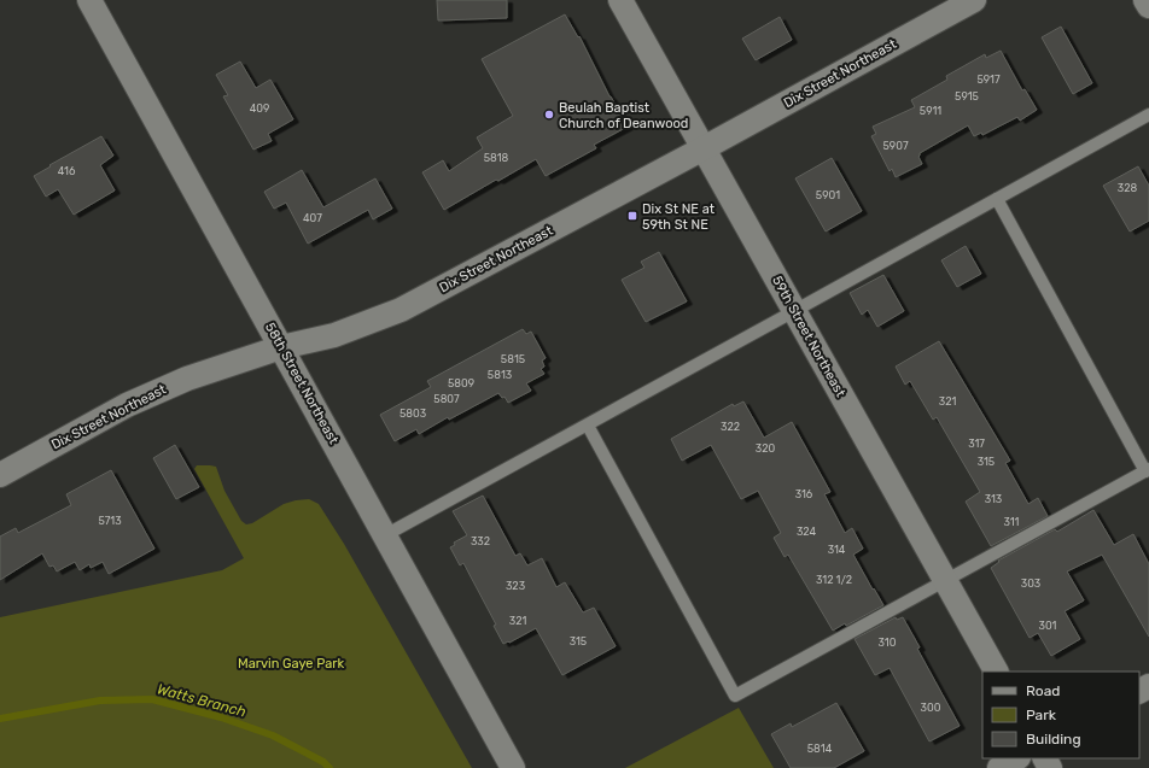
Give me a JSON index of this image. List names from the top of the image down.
{
  "streets": {
    "street": ["Dix Street Northeast", "59th Street Northeast", "58th Street Northeast"]
  },
  "crossings": [
    ["Dix Street Northeast", "59th Street Northeast"],
    ["Dix Street Northeast", "58th Street Northeast"]
  ],
  "water": ["Watts Branch"],
  "parks": ["Marvin Gaye Park"],
  "places": {
    "other": ["Beulah Baptist Church of Deanwood"],
    "transit": ["Dix St NE at 59th St NE"]
  },
  "house_numbers": [
    "5917",
    "5915",
    "409",
    "5911",
    "5907",
    "5818",
    "416",
    "328",
    "5901",
    "407",
    "5815",
    "5813",
    "5809",
    "5807",
    "321",
    "5803",
    "322",
    "317",
    "320",
    "315",
    "316",
    "313",
    "5713",
    "311",
    "324",
    "332",
    "314",
    "312 1/2",
    "303",
    "323",
    "321",
    "301",
    "315",
    "310",
    "300",
    "5814"
  ],
  "legend": ["Road", "Park", "Building"]
}
